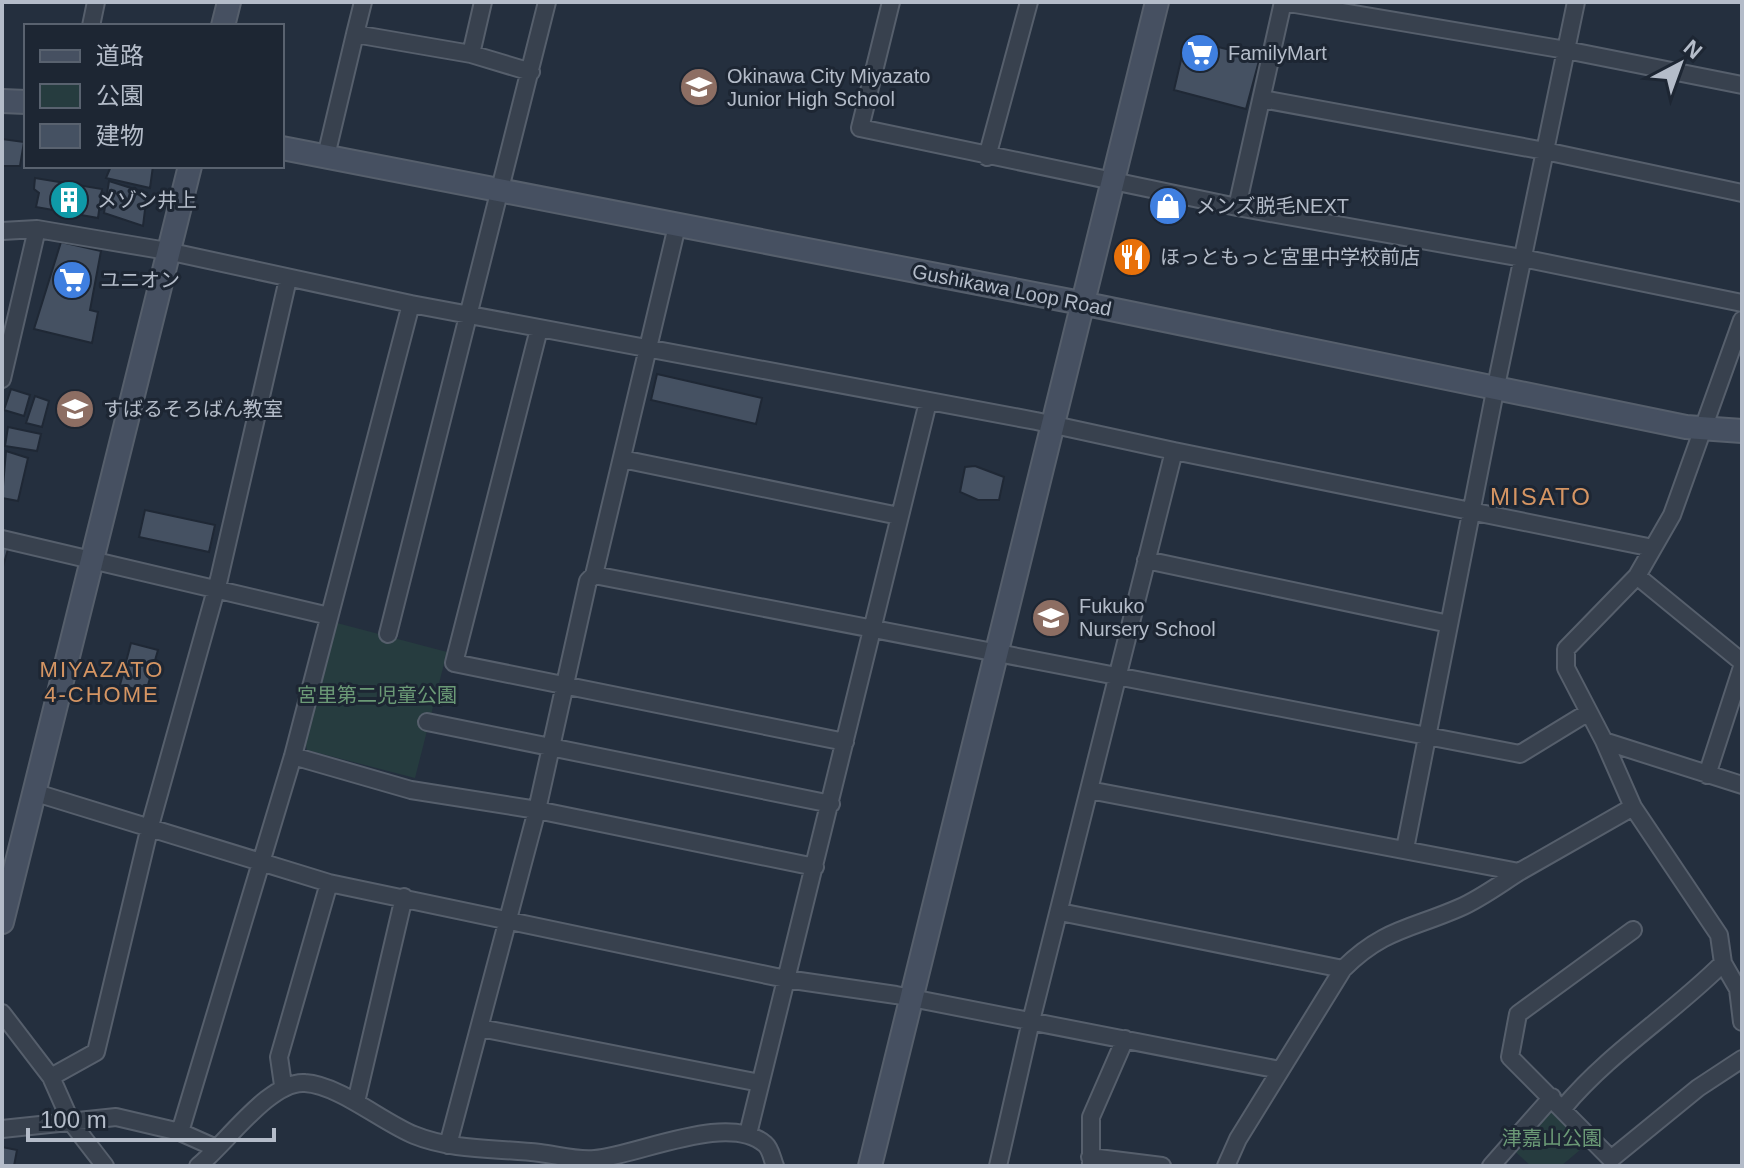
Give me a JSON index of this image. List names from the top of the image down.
{
  "streets": {
    "street": ["Gushikawa Loop Road"]
  },
  "districts": ["MISATO", "MIYAZATO 4-CHOME"],
  "parks": ["宮里第二児童公園", "津嘉山公園"],
  "places": {
    "supermarket": ["FamilyMart", "ユニオン"],
    "school or university": ["Okinawa City Miyazato Junior High School", "すばるそろばん教室", "Fukuko Nursery School"],
    "building": ["メゾン井上"],
    "shop": ["メンズ脱毛NEXT"],
    "restaurant": ["ほっともっと宮里中学校前店"]
  },
  "legend": ["道路", "公園", "建物"],
  "scale_bar": "100 m",
  "north": "top right"
}
